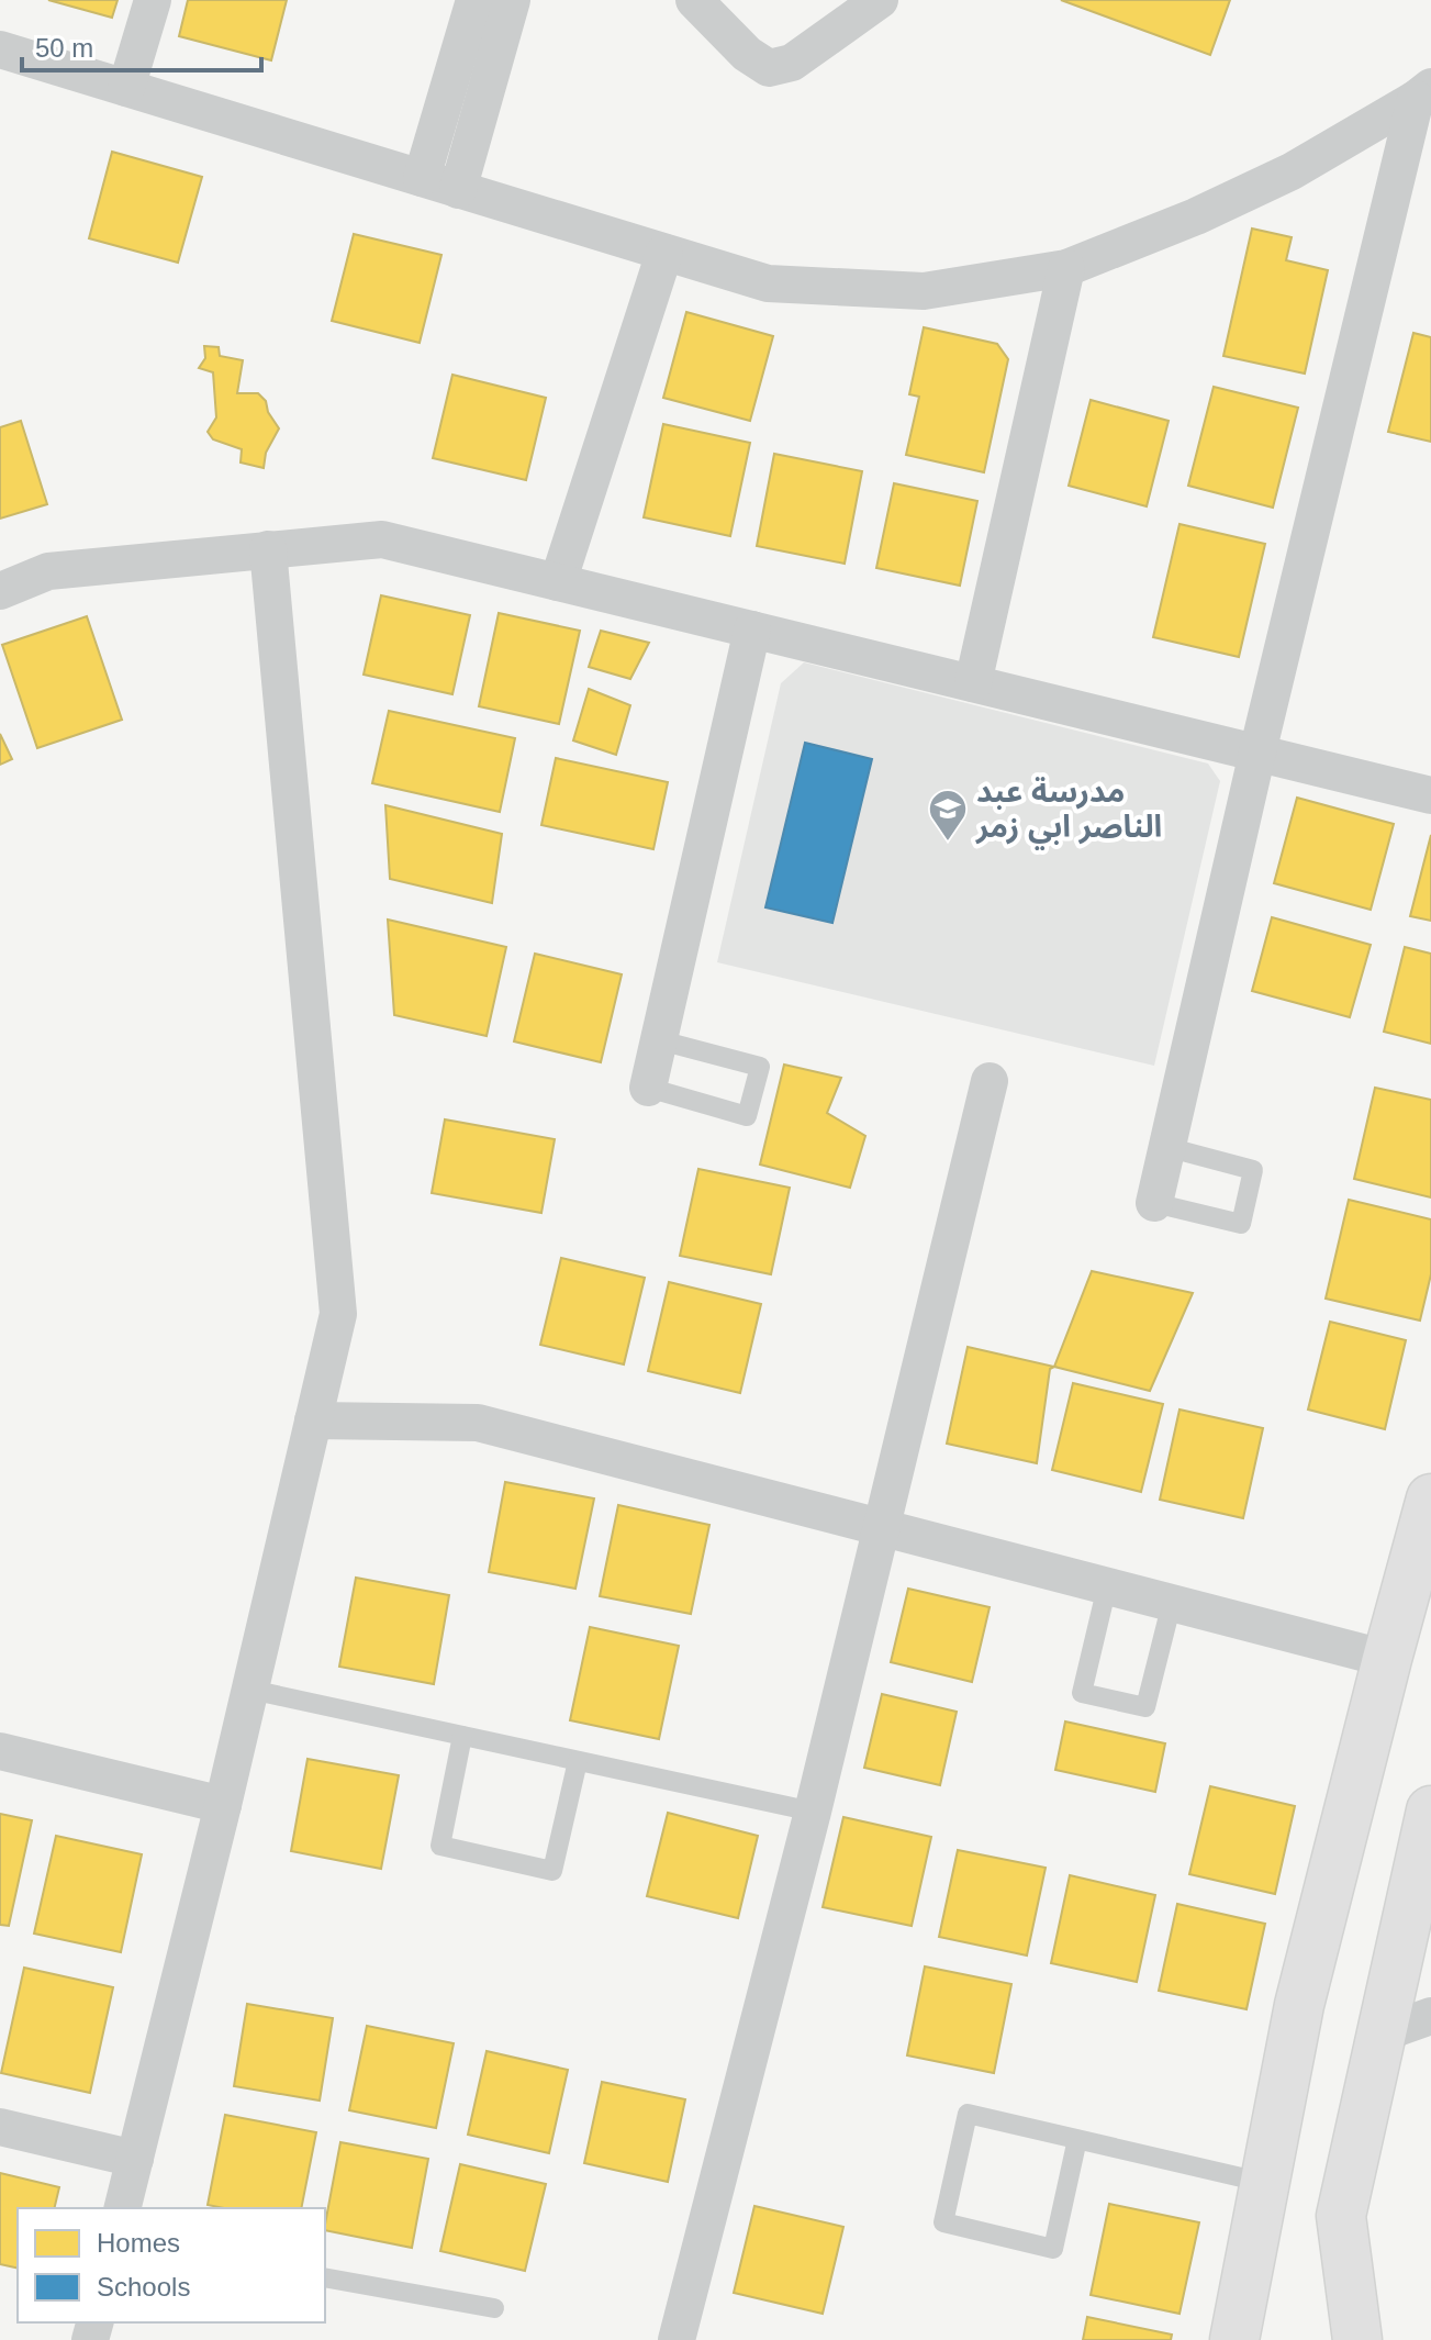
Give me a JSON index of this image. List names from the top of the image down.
{
  "places": {
    "school or university": ["مدرسة عبد الناصر ابي زمر"]
  },
  "legend": ["Homes", "Schools"],
  "scale_bar": "50 m"
}
